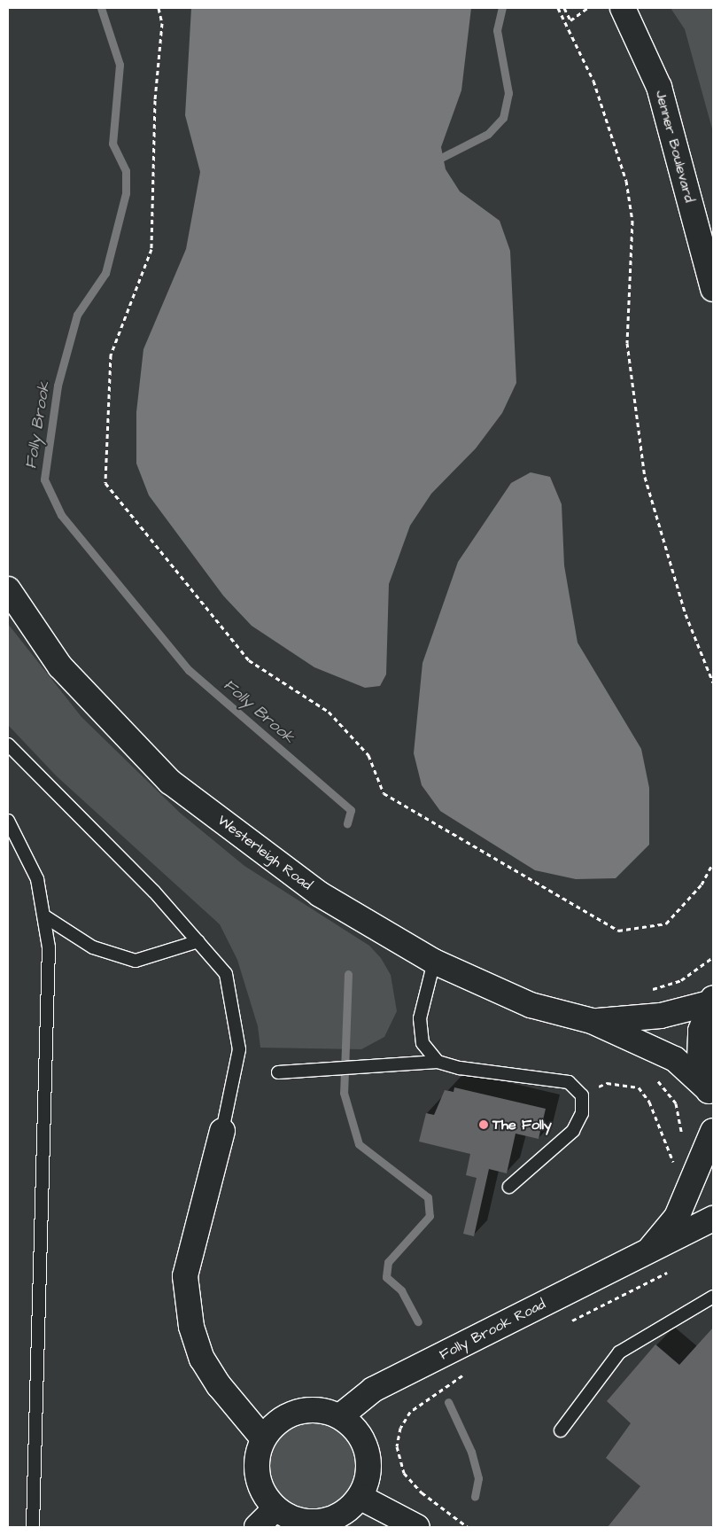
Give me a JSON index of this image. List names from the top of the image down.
{
  "streets": {
    "street": ["Jenner Boulevard", "Westerleigh Road", "Folly Brook Road"]
  },
  "water": ["Folly Brook"],
  "places": ["The Folly"]
}
